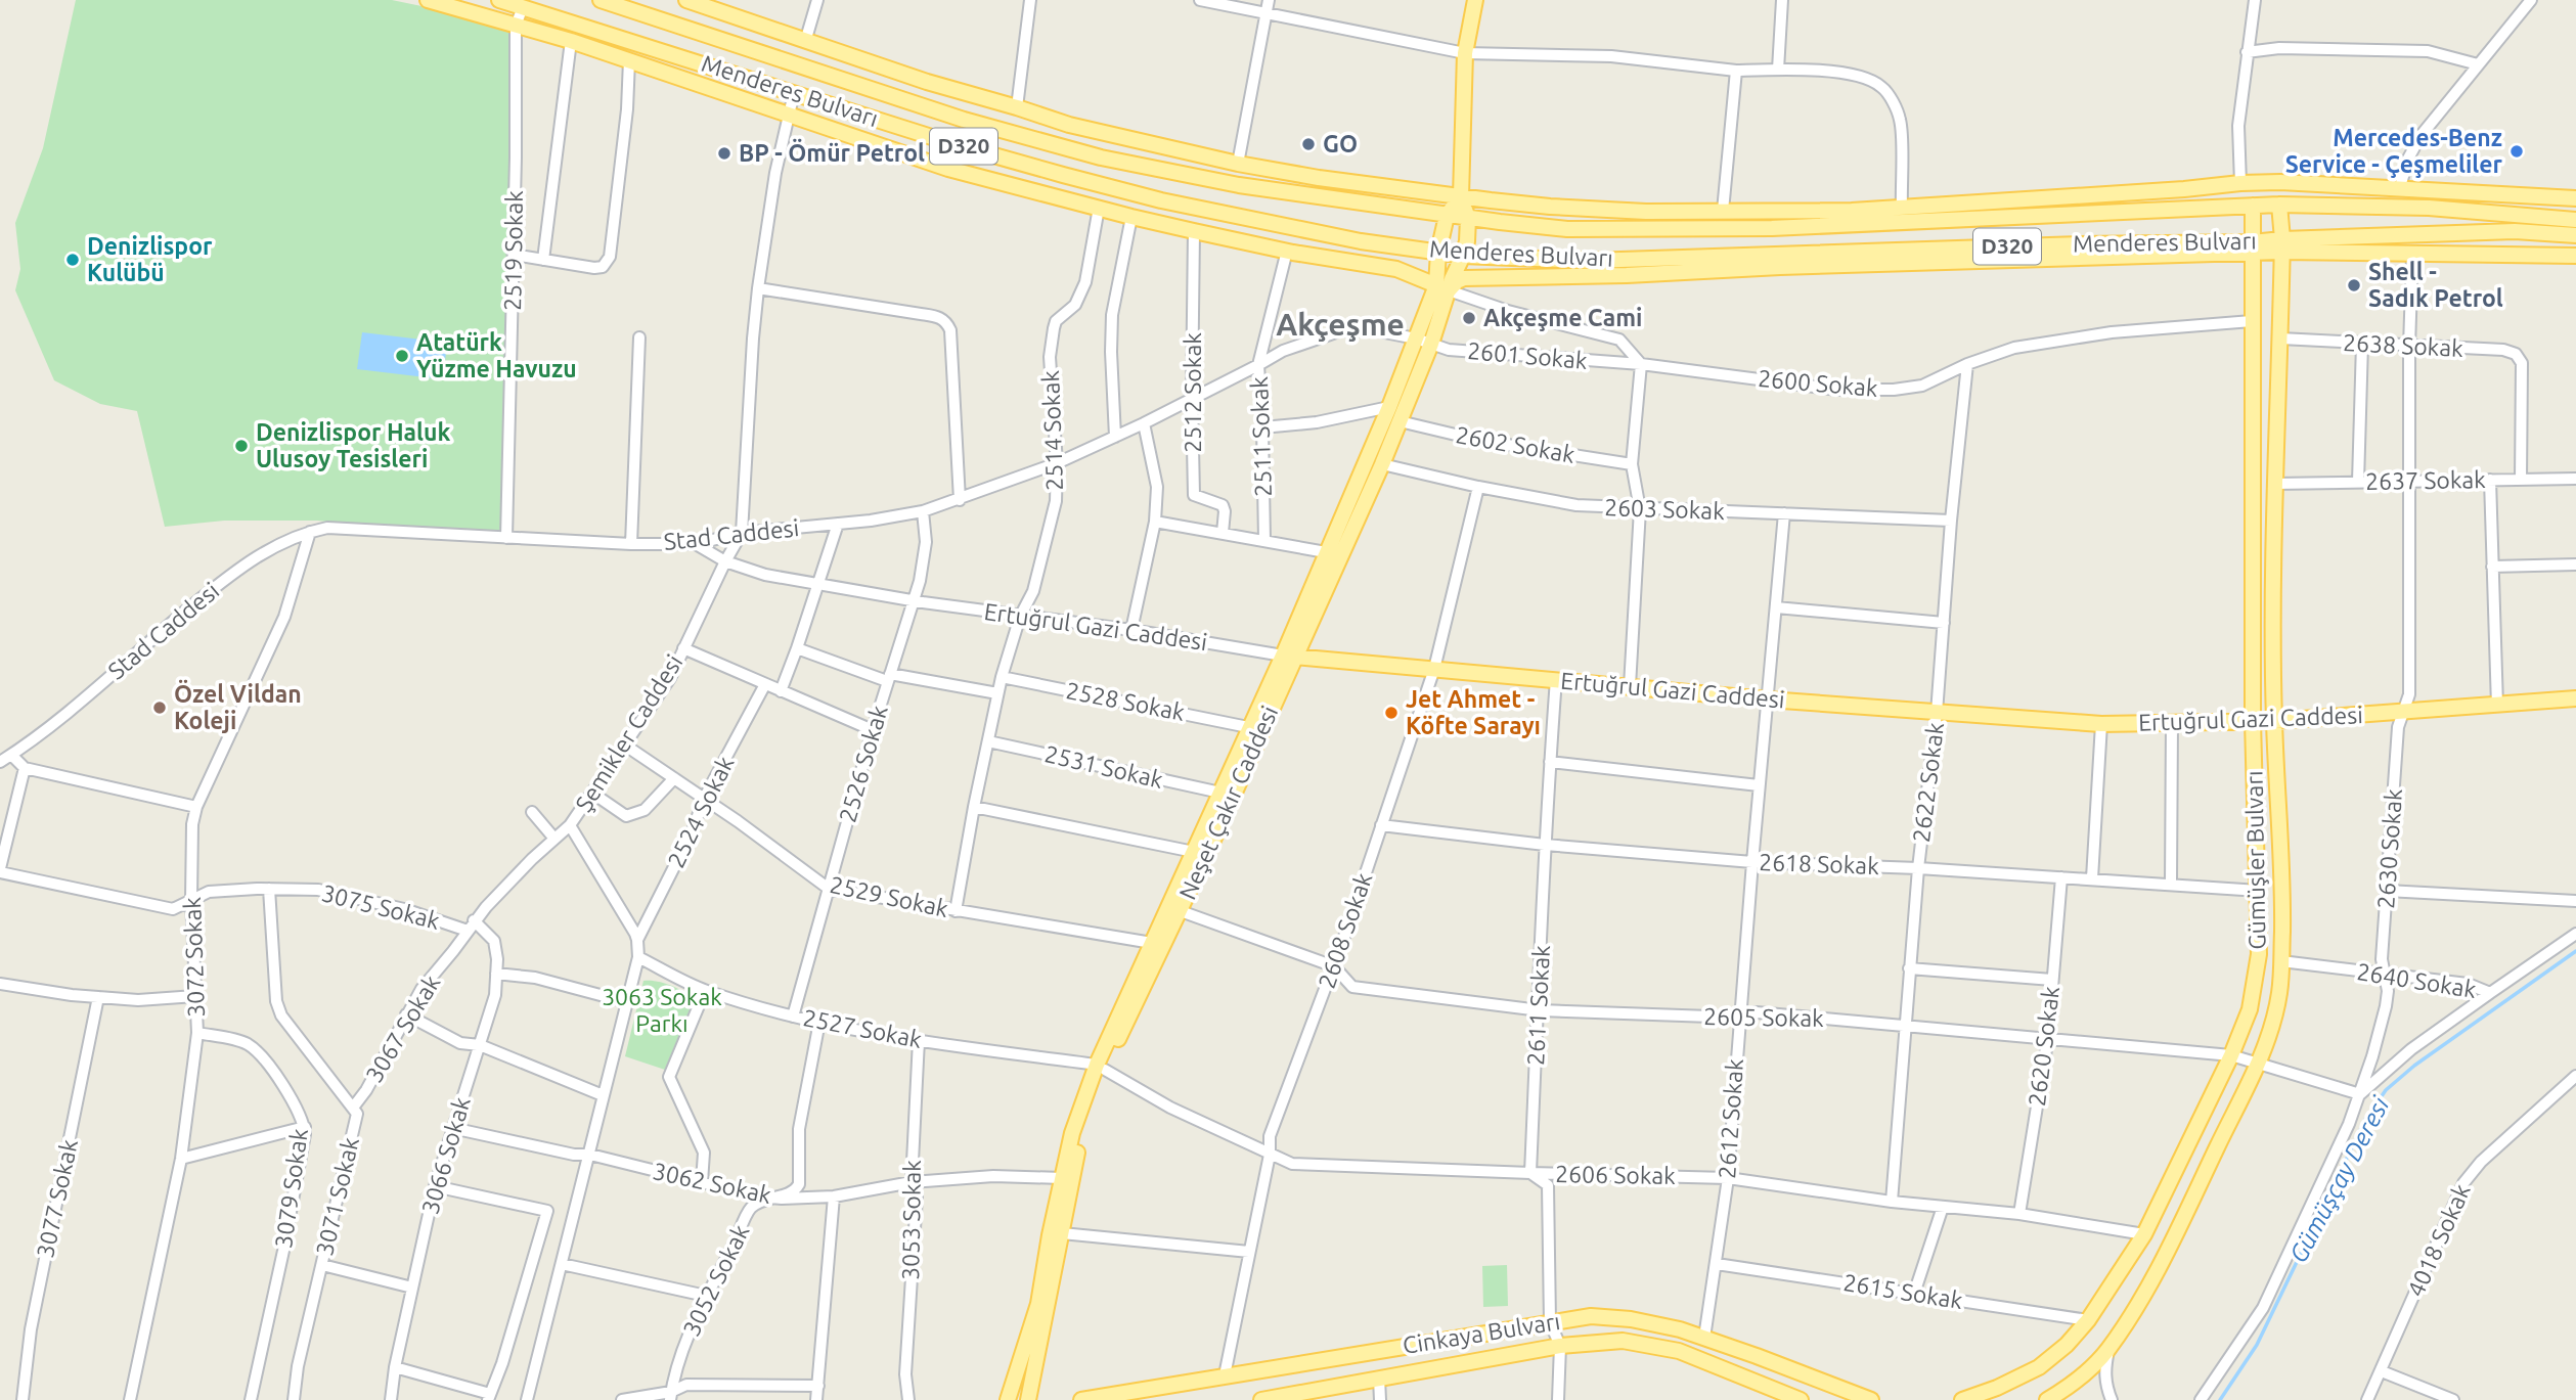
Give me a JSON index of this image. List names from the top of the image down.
{
  "streets": {
    "main road": [
      "Menderes Bulvarı",
      "D320",
      "Ertuğrul Gazi Caddesi",
      "Neşet Çakır Caddesi",
      "Gümüşler Bulvarı",
      "Cinkaya Bulvarı"
    ],
    "street": [
      "2519 Sokak",
      "2638 Sokak",
      "2601 Sokak",
      "2600 Sokak",
      "2512 Sokak",
      "2514 Sokak",
      "2511 Sokak",
      "2602 Sokak",
      "2637 Sokak",
      "2603 Sokak",
      "Stad Caddesi",
      "2528 Sokak",
      "Şemikler Caddesi",
      "2526 Sokak",
      "2531 Sokak",
      "2622 Sokak",
      "2524 Sokak",
      "2630 Sokak",
      "2618 Sokak",
      "2529 Sokak",
      "3075 Sokak",
      "2608 Sokak",
      "3072 Sokak",
      "2640 Sokak",
      "2611 Sokak",
      "2605 Sokak",
      "3067 Sokak",
      "2527 Sokak",
      "2620 Sokak",
      "2612 Sokak",
      "3066 Sokak",
      "2606 Sokak",
      "3062 Sokak",
      "3079 Sokak",
      "3071 Sokak",
      "3077 Sokak",
      "3053 Sokak",
      "4018 Sokak",
      "3052 Sokak",
      "2615 Sokak"
    ]
  },
  "crossings": [
    ["Menderes Bulvarı", "2519 Sokak"],
    ["Menderes Bulvarı", "Şemikler Caddesi"],
    ["Menderes Bulvarı", "Neşet Çakır Caddesi"],
    ["Menderes Bulvarı", "Gümüşler Bulvarı"],
    ["2519 Sokak", "Stad Caddesi"],
    ["2638 Sokak", "2637 Sokak"],
    ["2638 Sokak", "2630 Sokak"],
    ["2638 Sokak", "Gümüşler Bulvarı"],
    ["2601 Sokak", "2600 Sokak"],
    ["2601 Sokak", "Stad Caddesi"],
    ["2601 Sokak", "Neşet Çakır Caddesi"],
    ["2600 Sokak", "2622 Sokak"],
    ["2600 Sokak", "Gümüşler Bulvarı"],
    ["2512 Sokak", "Stad Caddesi"],
    ["2514 Sokak", "Stad Caddesi"],
    ["2514 Sokak", "Ertuğrul Gazi Caddesi"],
    ["2514 Sokak", "2528 Sokak"],
    ["2514 Sokak", "2531 Sokak"],
    ["2514 Sokak", "2529 Sokak"],
    ["2511 Sokak", "Stad Caddesi"],
    ["2602 Sokak", "Neşet Çakır Caddesi"],
    ["2637 Sokak", "2630 Sokak"],
    ["2637 Sokak", "Gümüşler Bulvarı"],
    ["2603 Sokak", "2622 Sokak"],
    ["2603 Sokak", "Neşet Çakır Caddesi"],
    ["2603 Sokak", "2608 Sokak"],
    ["2603 Sokak", "2612 Sokak"],
    ["Stad Caddesi", "Ertuğrul Gazi Caddesi"],
    ["Stad Caddesi", "Şemikler Caddesi"],
    ["Stad Caddesi", "2526 Sokak"],
    ["Stad Caddesi", "Neşet Çakır Caddesi"],
    ["Stad Caddesi", "3072 Sokak"],
    ["Ertuğrul Gazi Caddesi", "Şemikler Caddesi"],
    ["Ertuğrul Gazi Caddesi", "2526 Sokak"],
    ["Ertuğrul Gazi Caddesi", "2622 Sokak"],
    ["Ertuğrul Gazi Caddesi", "Neşet Çakır Caddesi"],
    ["Ertuğrul Gazi Caddesi", "2630 Sokak"],
    ["Ertuğrul Gazi Caddesi", "Gümüşler Bulvarı"],
    ["Ertuğrul Gazi Caddesi", "2608 Sokak"],
    ["Ertuğrul Gazi Caddesi", "2611 Sokak"],
    ["Ertuğrul Gazi Caddesi", "2612 Sokak"],
    ["2528 Sokak", "Neşet Çakır Caddesi"],
    ["Şemikler Caddesi", "2524 Sokak"],
    ["Şemikler Caddesi", "2529 Sokak"],
    ["Şemikler Caddesi", "3067 Sokak"],
    ["Şemikler Caddesi", "2527 Sokak"],
    ["Şemikler Caddesi", "3062 Sokak"],
    ["2526 Sokak", "2529 Sokak"],
    ["2526 Sokak", "2527 Sokak"],
    ["2531 Sokak", "Neşet Çakır Caddesi"],
    ["2622 Sokak", "2618 Sokak"],
    ["2622 Sokak", "2605 Sokak"],
    ["2622 Sokak", "2606 Sokak"],
    ["Neşet Çakır Caddesi", "2529 Sokak"],
    ["Neşet Çakır Caddesi", "2605 Sokak"],
    ["Neşet Çakır Caddesi", "2527 Sokak"],
    ["Neşet Çakır Caddesi", "2606 Sokak"],
    ["Neşet Çakır Caddesi", "3062 Sokak"],
    ["2524 Sokak", "2529 Sokak"],
    ["2630 Sokak", "2640 Sokak"],
    ["2630 Sokak", "2605 Sokak"],
    ["Gümüşler Bulvarı", "2618 Sokak"],
    ["Gümüşler Bulvarı", "2640 Sokak"],
    ["Gümüşler Bulvarı", "2605 Sokak"],
    ["Gümüşler Bulvarı", "2606 Sokak"],
    ["Gümüşler Bulvarı", "2615 Sokak"],
    ["2618 Sokak", "2608 Sokak"],
    ["2618 Sokak", "2611 Sokak"],
    ["2618 Sokak", "2620 Sokak"],
    ["2618 Sokak", "2612 Sokak"],
    ["3075 Sokak", "3072 Sokak"],
    ["3075 Sokak", "3067 Sokak"],
    ["3075 Sokak", "3066 Sokak"],
    ["3075 Sokak", "3071 Sokak"],
    ["2608 Sokak", "2605 Sokak"],
    ["2608 Sokak", "2606 Sokak"],
    ["2608 Sokak", "Cinkaya Bulvarı"],
    ["3072 Sokak", "3079 Sokak"],
    ["2611 Sokak", "2605 Sokak"],
    ["2611 Sokak", "2606 Sokak"],
    ["2605 Sokak", "2620 Sokak"],
    ["2605 Sokak", "2612 Sokak"],
    ["3067 Sokak", "3066 Sokak"],
    ["3067 Sokak", "3071 Sokak"],
    ["2527 Sokak", "2606 Sokak"],
    ["2527 Sokak", "3053 Sokak"],
    ["2527 Sokak", "3052 Sokak"],
    ["2620 Sokak", "2606 Sokak"],
    ["2612 Sokak", "2606 Sokak"],
    ["2612 Sokak", "2615 Sokak"],
    ["2612 Sokak", "Cinkaya Bulvarı"],
    ["3066 Sokak", "3062 Sokak"],
    ["3062 Sokak", "3053 Sokak"],
    ["3062 Sokak", "3052 Sokak"]
  ],
  "districts": ["Akçeşme"],
  "water": ["Gümüşçay Deresi"],
  "parks": ["3063 Sokak Parkı"],
  "places": [
    "GO",
    "Mercedes-Benz Service - Çeşmeliler",
    "BP - Ömür Petrol",
    "Denizlispor Kulübü",
    "Shell - Sadık Petrol",
    "Akçeşme Cami",
    "Atatürk Yüzme Havuzu",
    "Denizlispor Haluk Ulusoy Tesisleri",
    "Özel Vildan Koleji",
    "Jet Ahmet - Köfte Sarayı"
  ]
}
